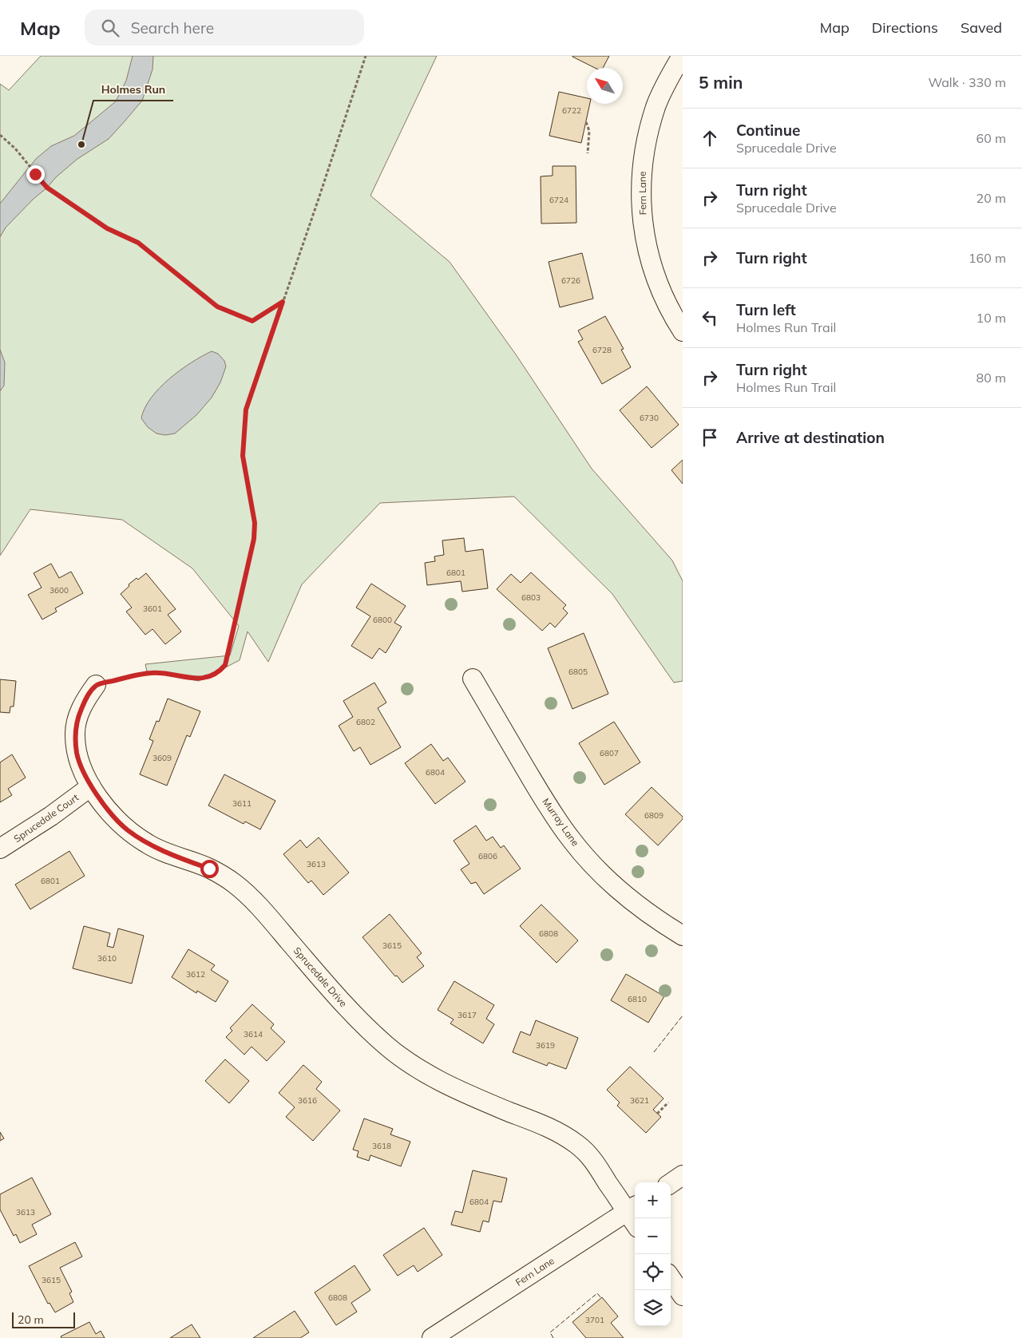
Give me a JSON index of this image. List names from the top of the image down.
{
  "streets": {
    "street": [
      "Fern Lane",
      "Sprucedale Court",
      "Murray Lane",
      "Sprucedale Drive"
    ]
  },
  "crossings": [
    ["Fern Lane", "Sprucedale Drive"],
    ["Sprucedale Court", "Sprucedale Drive"]
  ],
  "places": ["Holmes Run"],
  "house_numbers": [
    "6722",
    "6724",
    "6726",
    "6728",
    "6730",
    "6801",
    "3600",
    "6803",
    "3601",
    "6800",
    "6805",
    "6802",
    "6807",
    "3609",
    "6804",
    "3611",
    "6809",
    "6806",
    "3613",
    "6801",
    "6808",
    "3615",
    "3610",
    "3612",
    "6810",
    "3617",
    "3614",
    "3619",
    "3616",
    "3621",
    "3618",
    "6804",
    "3613",
    "3615",
    "6808",
    "3701"
  ],
  "scale_bar": "20 m",
  "north": "top left",
  "page": {
    "header": "Map",
    "search": "Search here",
    "nav": ["Map", "Directions", "Saved"],
    "heading": ["5 min", "Walk · 330 m"],
    "list": [
      ["Continue", "Sprucedale Drive", "60 m"],
      ["Turn right", "Sprucedale Drive", "20 m"],
      ["Turn right", "160 m"],
      ["Turn left", "Holmes Run Trail", "10 m"],
      ["Turn right", "Holmes Run Trail", "80 m"],
      "Arrive at destination"
    ],
    "map_buttons": ["+", "−"],
    "scale": "20 m"
  }
}
